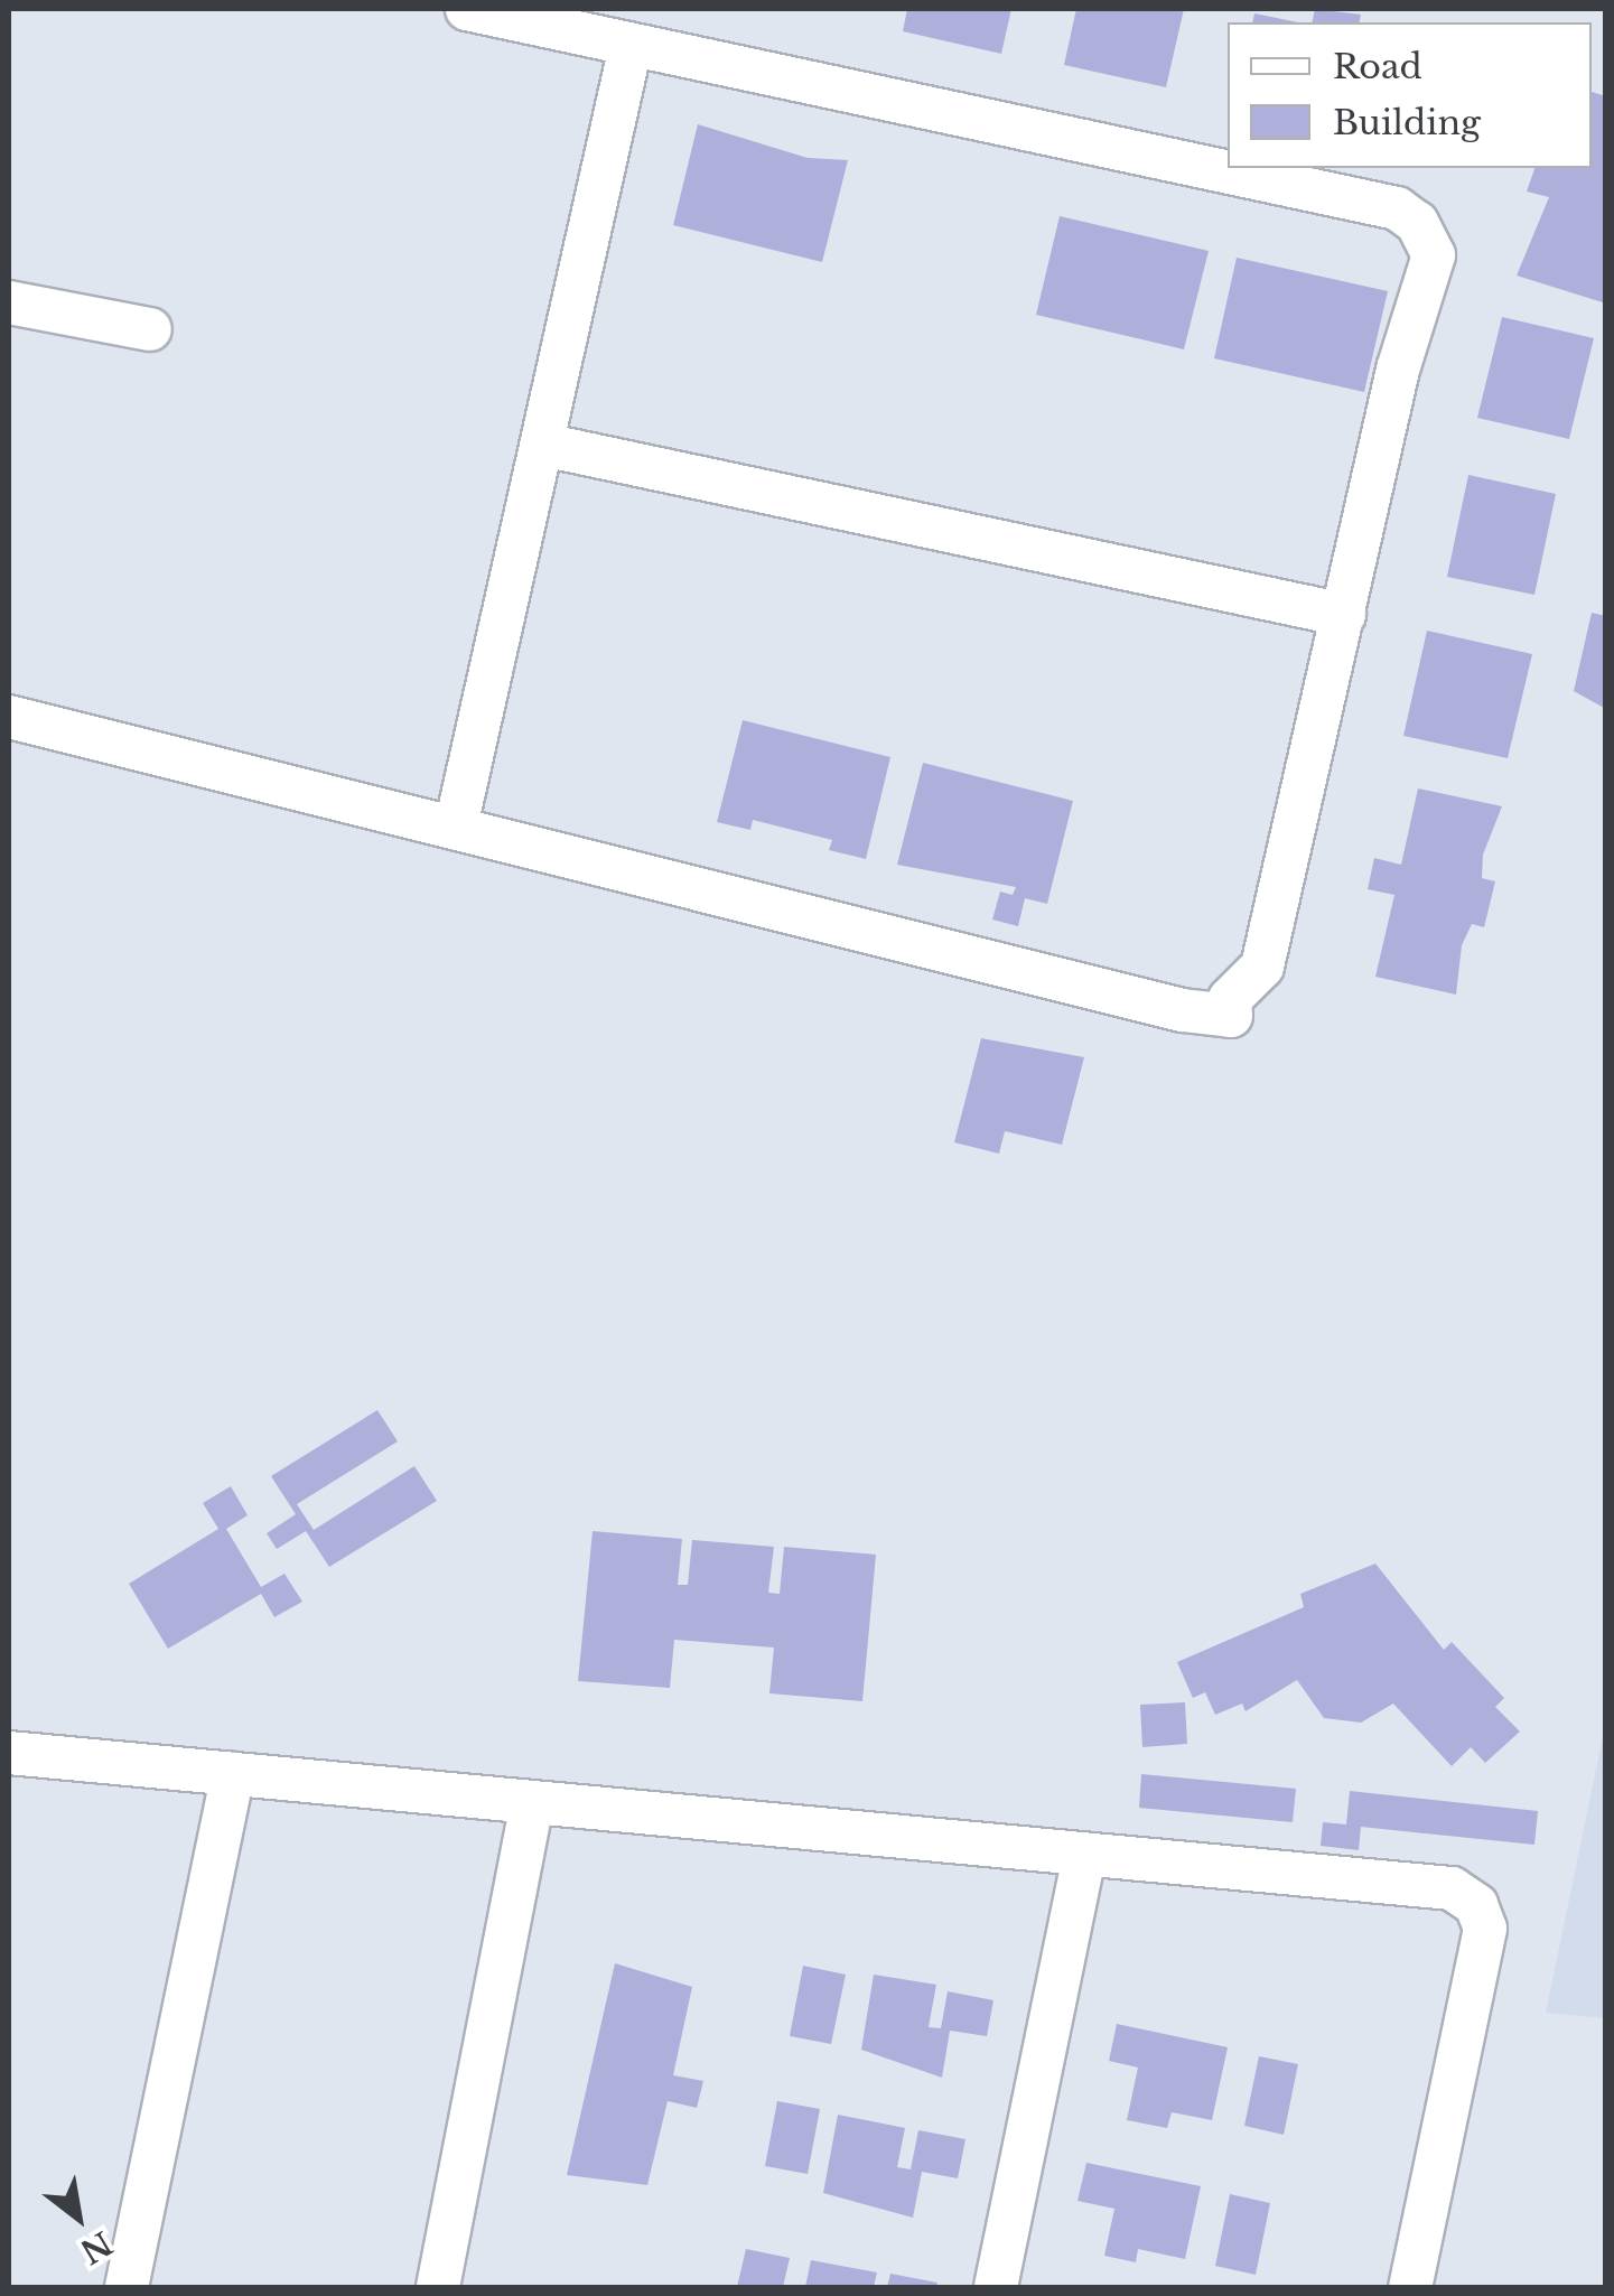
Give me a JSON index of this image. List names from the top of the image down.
{
  "legend": ["Road", "Building"],
  "north": "bottom right"
}
